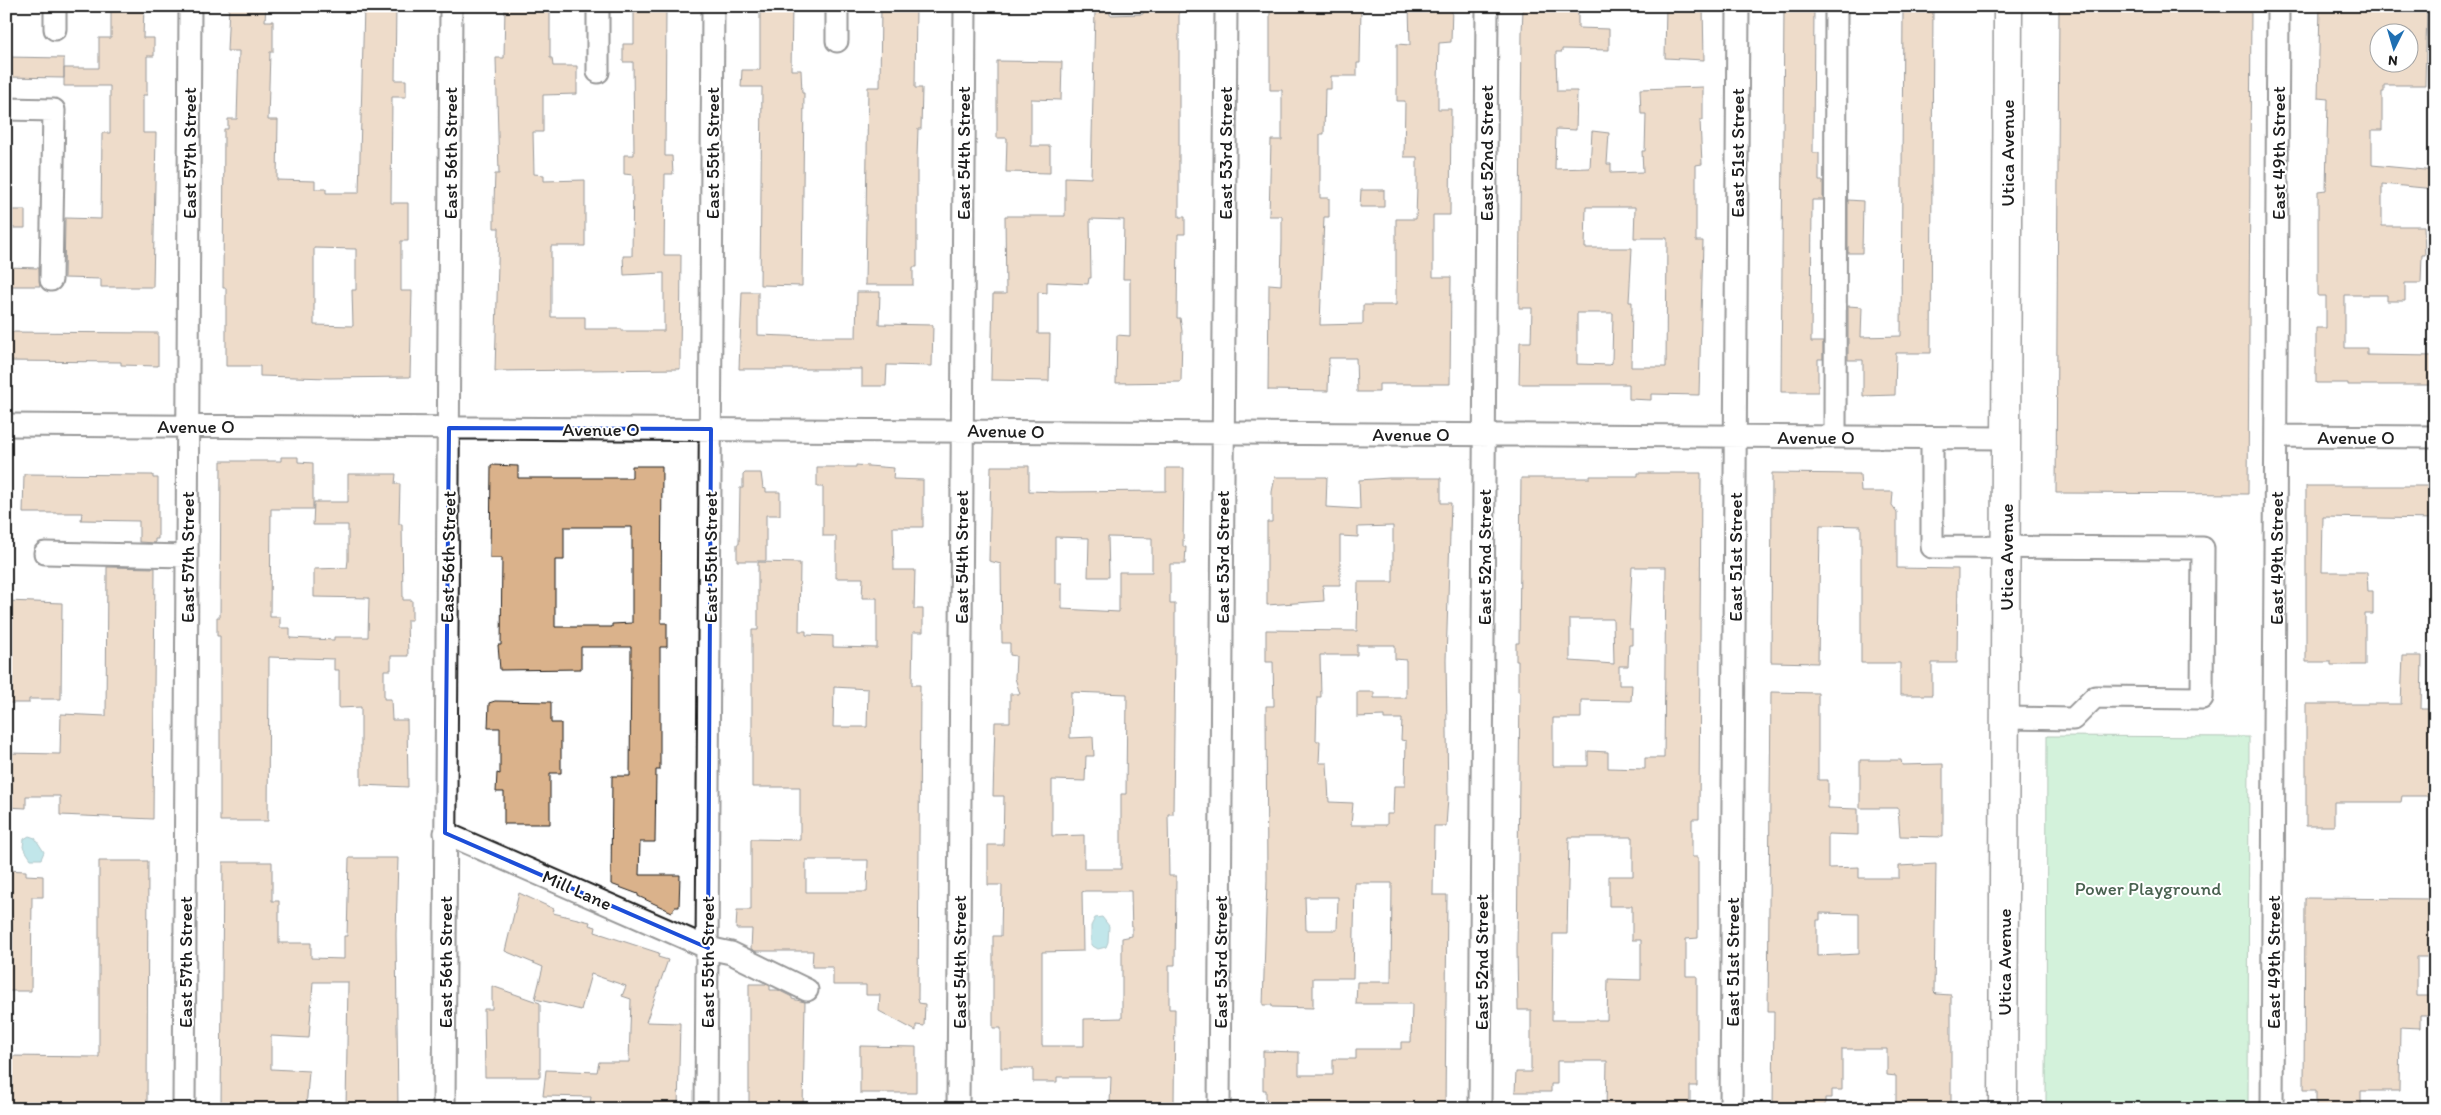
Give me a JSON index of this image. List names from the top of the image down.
{
  "streets": {
    "main road": ["Utica Avenue"],
    "street": [
      "East 57th Street",
      "East 56th Street",
      "East 55th Street",
      "East 54th Street",
      "East 53rd Street",
      "East 52nd Street",
      "East 51st Street",
      "East 49th Street",
      "Avenue O",
      "Mill Lane"
    ]
  },
  "crossings": [
    ["East 57th Street", "Avenue O"],
    ["East 56th Street", "Avenue O"],
    ["East 56th Street", "Mill Lane"],
    ["East 55th Street", "Avenue O"],
    ["East 55th Street", "Mill Lane"],
    ["East 54th Street", "Avenue O"],
    ["East 53rd Street", "Avenue O"],
    ["East 52nd Street", "Avenue O"],
    ["East 51st Street", "Avenue O"],
    ["Utica Avenue", "Avenue O"],
    ["East 49th Street", "Avenue O"]
  ],
  "parks": ["Power Playground"],
  "north": "bottom"
}
